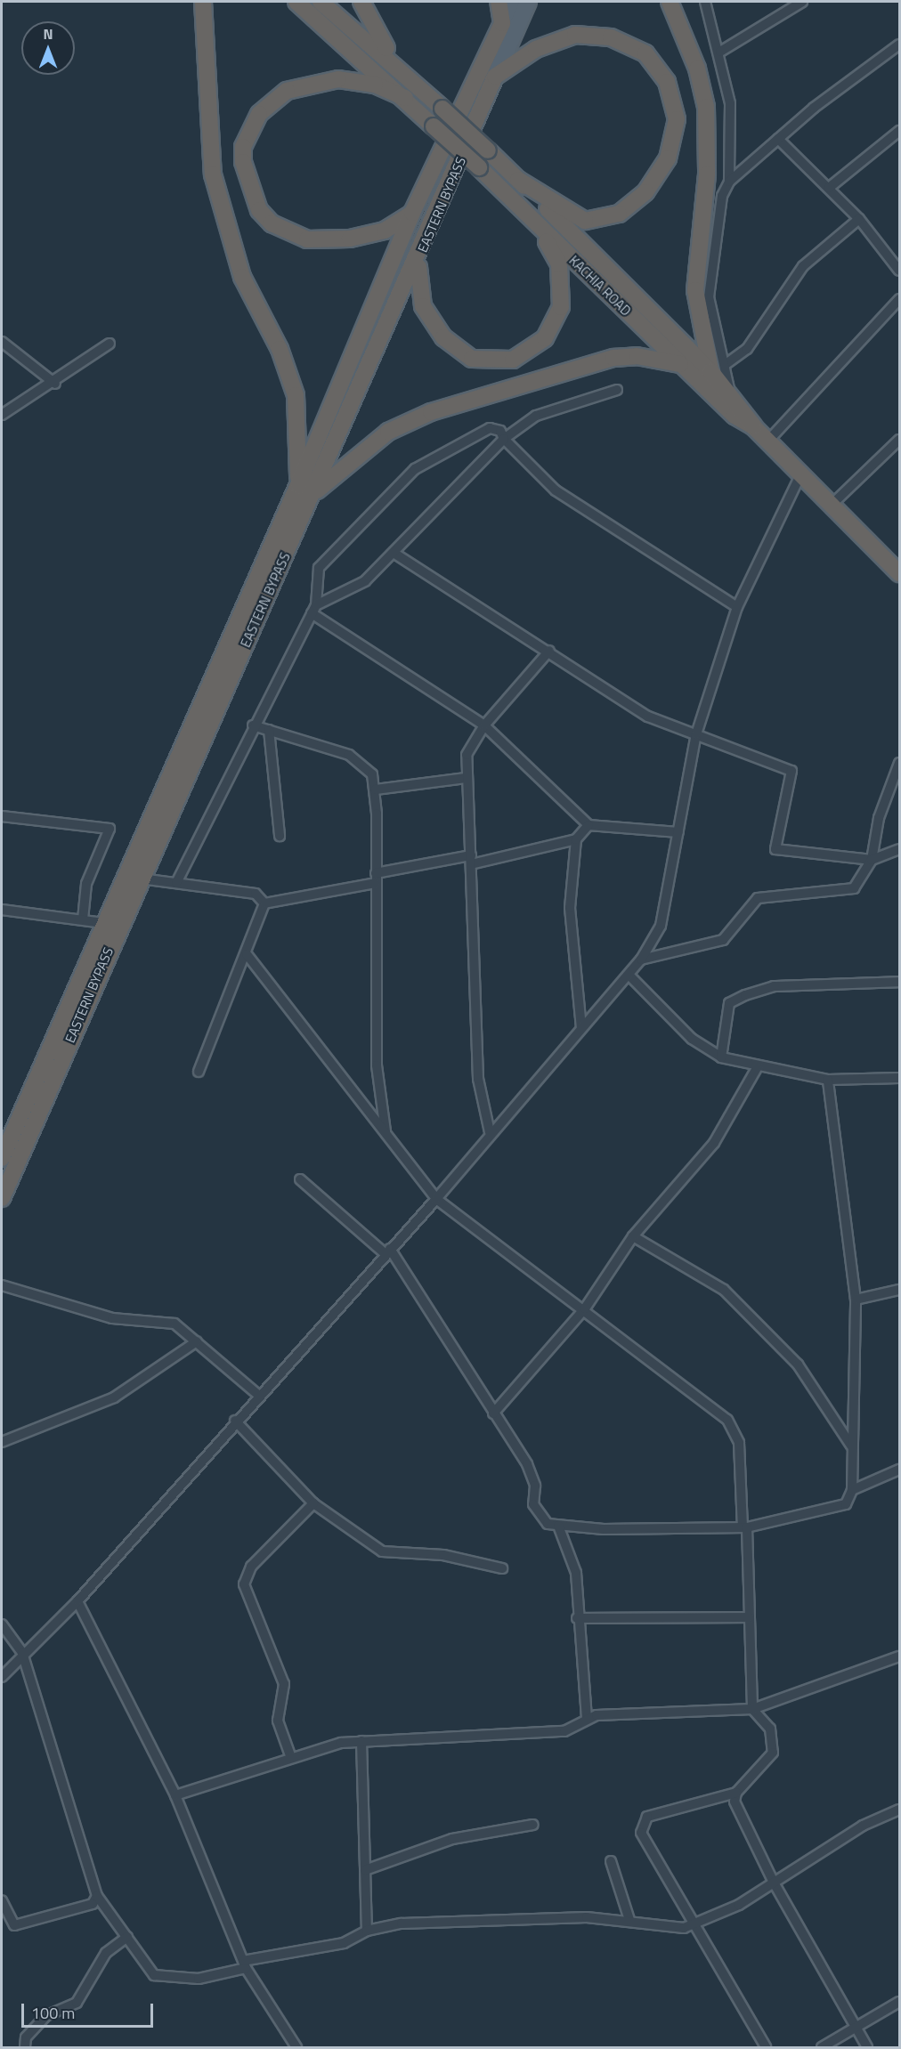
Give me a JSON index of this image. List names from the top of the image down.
{
  "streets": {
    "highway": ["EASTERN BYPASS", "KACHIA ROAD"]
  },
  "scale_bar": "100 m",
  "north": "top"
}
